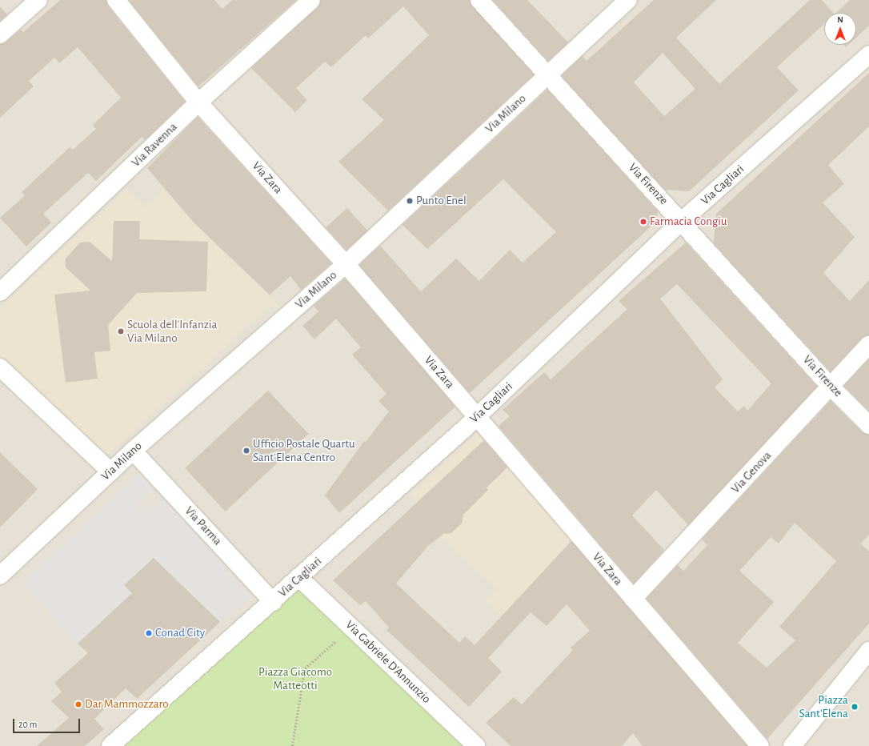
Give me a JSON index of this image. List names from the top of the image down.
{
  "streets": {
    "street": [
      "Via Milano",
      "Via Ravenna",
      "Via Zara",
      "Via Firenze",
      "Via Cagliari",
      "Via Genova",
      "Via Parma",
      "Via Gabriele D'Annunzio"
    ]
  },
  "crossings": [
    ["Via Milano", "Via Zara"],
    ["Via Milano", "Via Firenze"],
    ["Via Milano", "Via Parma"],
    ["Via Ravenna", "Via Zara"],
    ["Via Zara", "Via Cagliari"],
    ["Via Zara", "Via Genova"],
    ["Via Firenze", "Via Cagliari"],
    ["Via Firenze", "Via Genova"],
    ["Via Cagliari", "Via Parma"],
    ["Via Cagliari", "Via Gabriele D'Annunzio"]
  ],
  "parks": ["Piazza Giacomo Matteotti"],
  "places": [
    "Punto Enel",
    "Farmacia Congiu",
    "Scuola dell'Infanzia Via Milano",
    "Ufficio Postale Quartu Sant'Elena Centro",
    "Conad City",
    "Dar Mammozzaro",
    "Piazza Sant'Elena"
  ],
  "scale_bar": "20 m",
  "north": "top"
}
